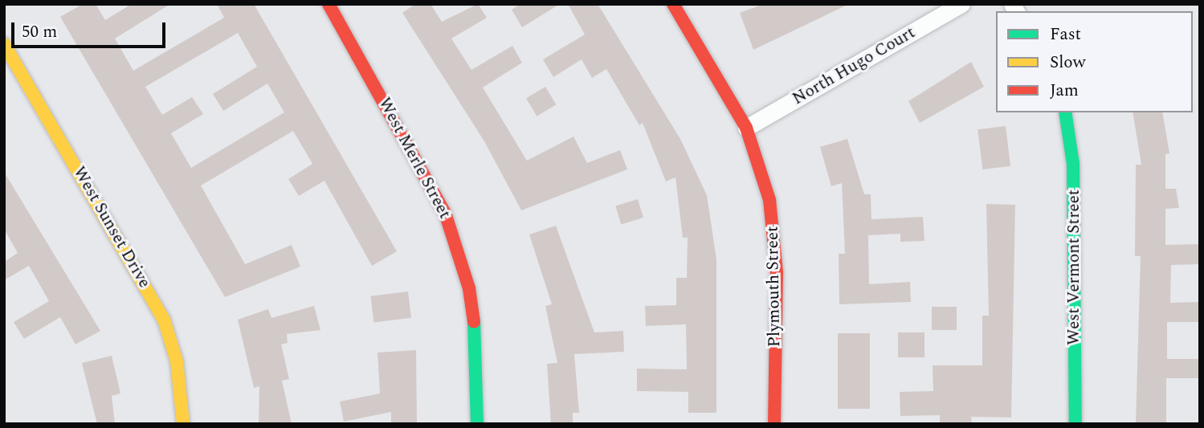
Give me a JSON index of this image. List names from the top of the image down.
{
  "streets": {
    "street": [
      "North Hugo Court",
      "West Merle Street",
      "West Sunset Drive",
      "West Vermont Street",
      "Plymouth Street"
    ]
  },
  "crossings": [
    ["North Hugo Court", "Plymouth Street"]
  ],
  "legend": ["Fast", "Slow", "Jam"],
  "scale_bar": "50 m"
}
